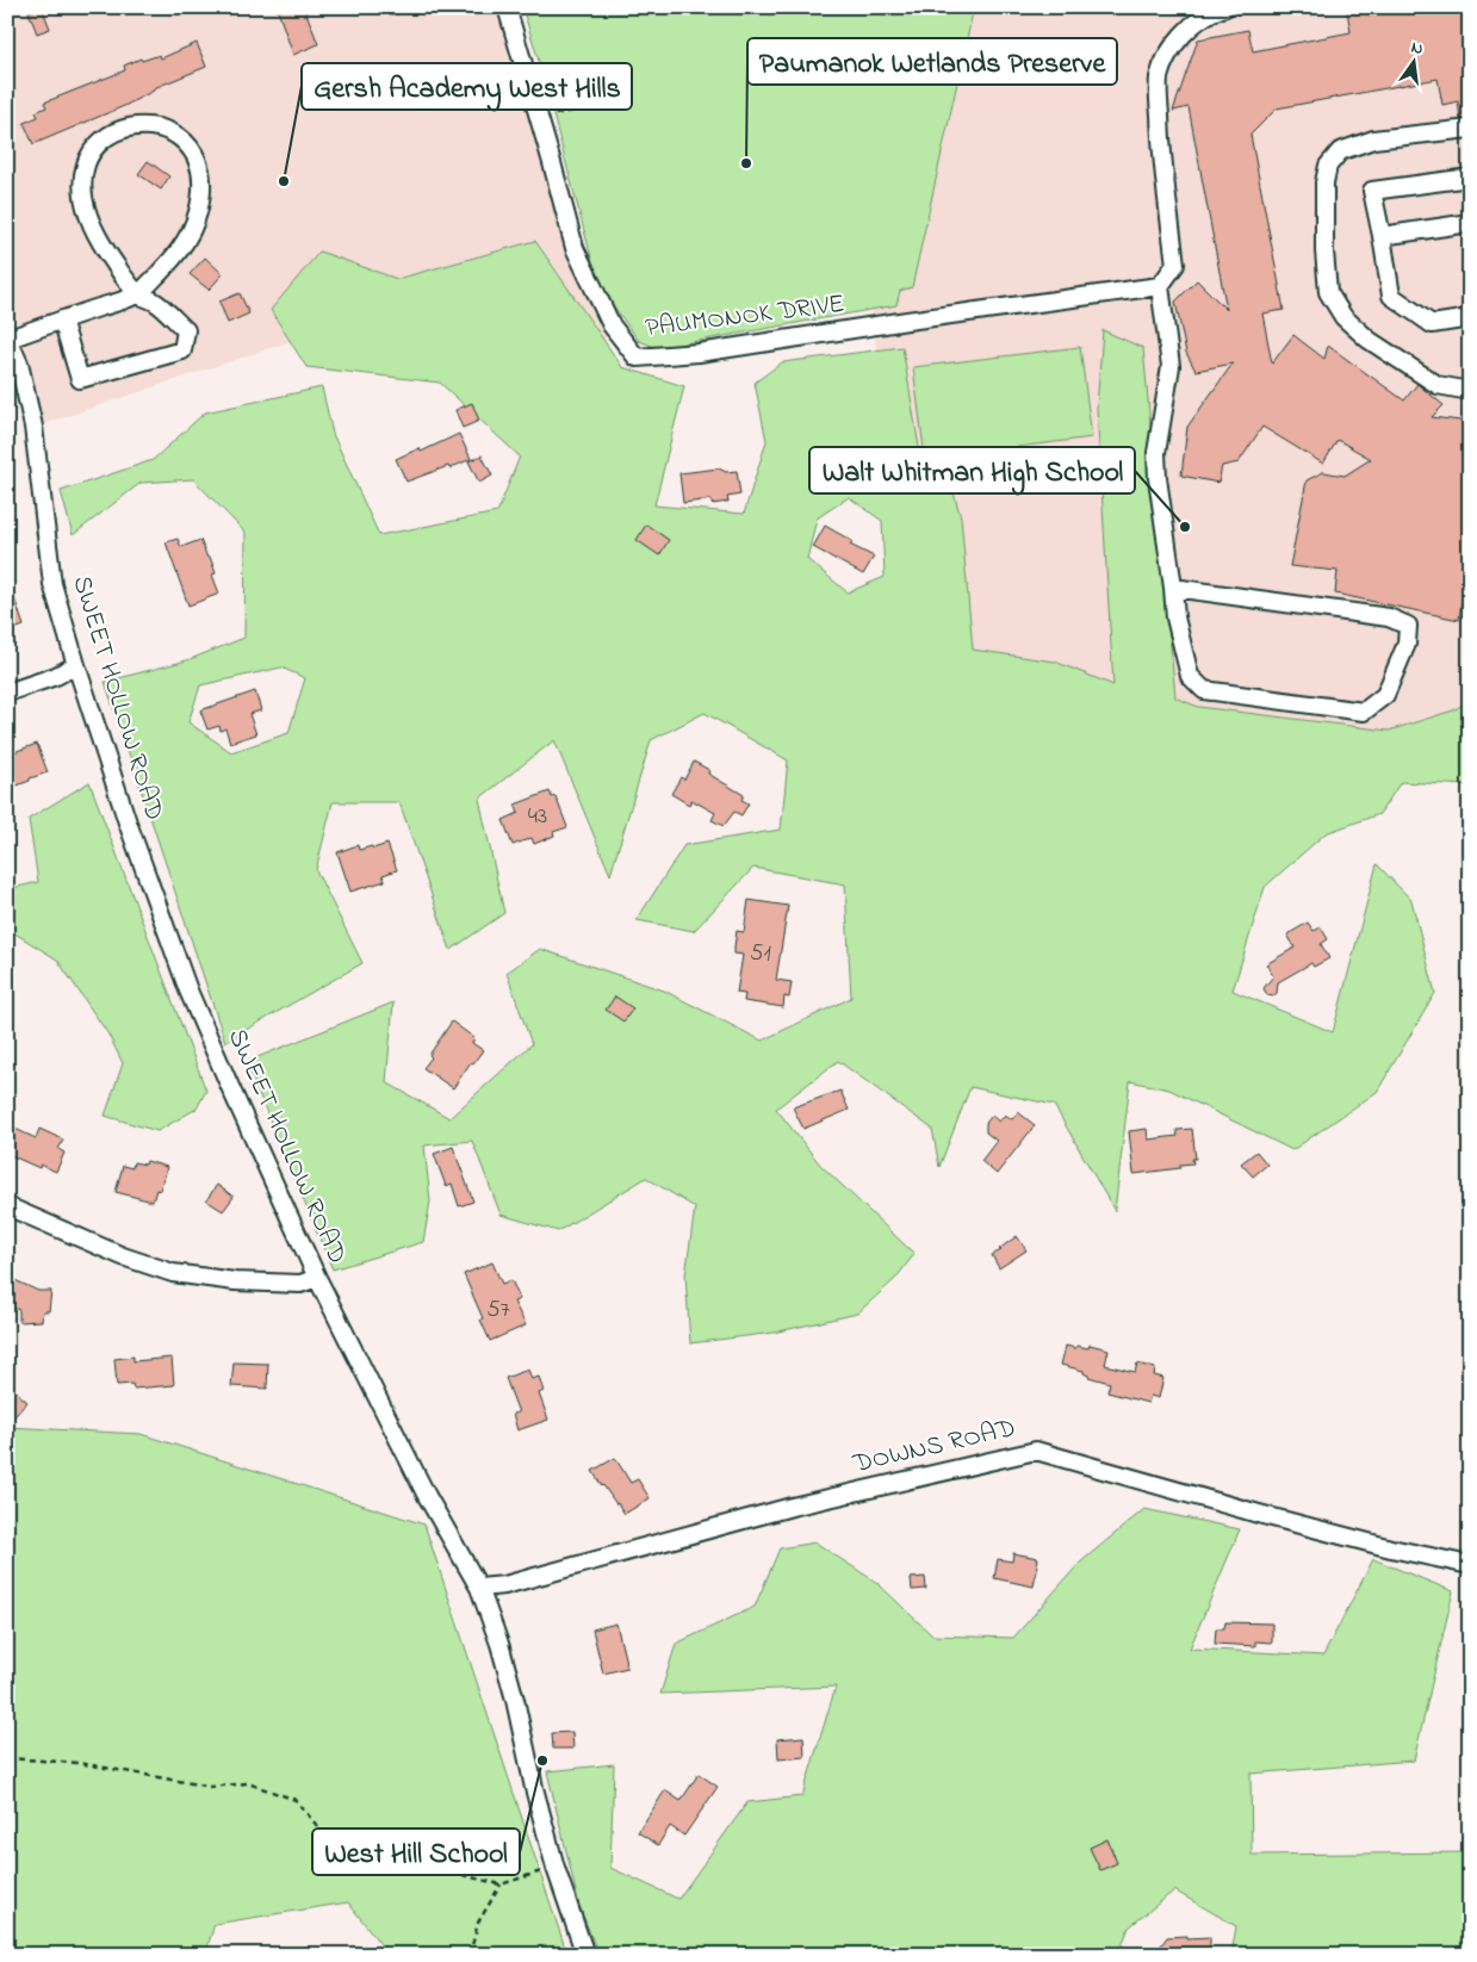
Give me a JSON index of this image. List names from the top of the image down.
{
  "streets": {
    "street": ["PAUMONOK DRIVE", "SWEET HOLLOW ROAD", "DOWNS ROAD"]
  },
  "crossings": [
    ["SWEET HOLLOW ROAD", "DOWNS ROAD"]
  ],
  "places": [
    "Paumanok Wetlands Preserve",
    "Gersh Academy West Hills",
    "Walt Whitman High School",
    "West Hill School"
  ],
  "house_numbers": ["43", "51", "57"],
  "north": "top"
}
